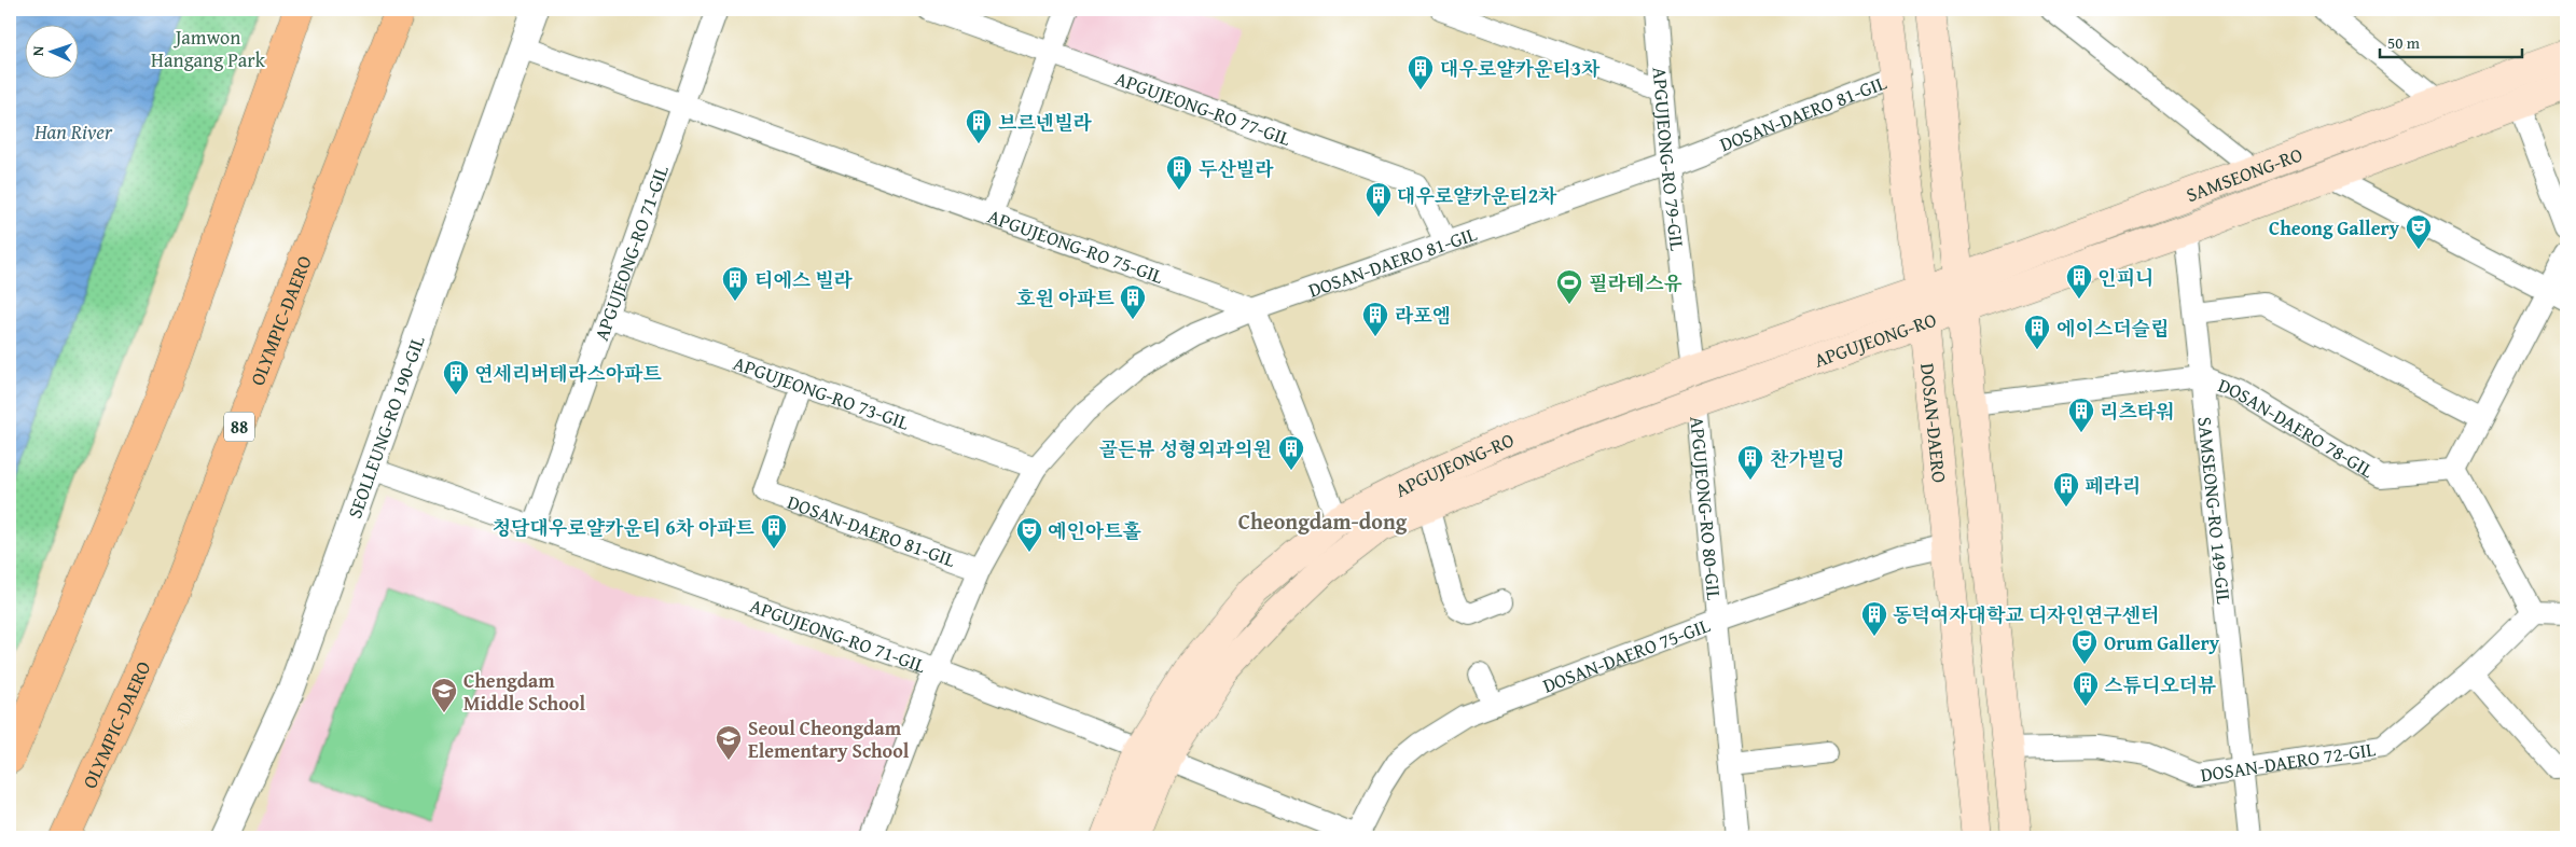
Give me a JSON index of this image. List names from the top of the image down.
{
  "streets": {
    "highway": ["OLYMPIC-DAERO", "88"],
    "main road": ["SAMSEONG-RO", "APGUJEONG-RO", "DOSAN-DAERO"],
    "street": [
      "APGUJEONG-RO 77-GIL",
      "DOSAN-DAERO 81-GIL",
      "APGUJEONG-RO 79-GIL",
      "APGUJEONG-RO 75-GIL",
      "APGUJEONG-RO 71-GIL",
      "APGUJEONG-RO 73-GIL",
      "SEOLLEUNG-RO 190-GIL",
      "DOSAN-DAERO 78-GIL",
      "APGUJEONG-RO 80-GIL",
      "SAMSEONG-RO 149-GIL",
      "DOSAN-DAERO 75-GIL",
      "DOSAN-DAERO 72-GIL"
    ]
  },
  "crossings": [
    ["APGUJEONG-RO 77-GIL", "DOSAN-DAERO 81-GIL"],
    ["DOSAN-DAERO 81-GIL", "APGUJEONG-RO 79-GIL"],
    ["DOSAN-DAERO 81-GIL", "APGUJEONG-RO 75-GIL"],
    ["DOSAN-DAERO 81-GIL", "APGUJEONG-RO 71-GIL"],
    ["DOSAN-DAERO 81-GIL", "APGUJEONG-RO 73-GIL"],
    ["DOSAN-DAERO 81-GIL", "DOSAN-DAERO"],
    ["APGUJEONG-RO 79-GIL", "APGUJEONG-RO"],
    ["SAMSEONG-RO", "APGUJEONG-RO"],
    ["SAMSEONG-RO", "DOSAN-DAERO"],
    ["SAMSEONG-RO", "SAMSEONG-RO 149-GIL"],
    ["APGUJEONG-RO 75-GIL", "APGUJEONG-RO 71-GIL"],
    ["APGUJEONG-RO 75-GIL", "SEOLLEUNG-RO 190-GIL"],
    ["APGUJEONG-RO 71-GIL", "APGUJEONG-RO"],
    ["APGUJEONG-RO 71-GIL", "APGUJEONG-RO 73-GIL"],
    ["APGUJEONG-RO 71-GIL", "SEOLLEUNG-RO 190-GIL"],
    ["APGUJEONG-RO 71-GIL", "DOSAN-DAERO 75-GIL"],
    ["APGUJEONG-RO", "DOSAN-DAERO"],
    ["APGUJEONG-RO", "APGUJEONG-RO 80-GIL"],
    ["DOSAN-DAERO", "DOSAN-DAERO 78-GIL"],
    ["DOSAN-DAERO", "DOSAN-DAERO 75-GIL"],
    ["DOSAN-DAERO", "DOSAN-DAERO 72-GIL"],
    ["DOSAN-DAERO 78-GIL", "SAMSEONG-RO 149-GIL"],
    ["APGUJEONG-RO 80-GIL", "DOSAN-DAERO 75-GIL"],
    ["SAMSEONG-RO 149-GIL", "DOSAN-DAERO 72-GIL"]
  ],
  "districts": ["Cheongdam-dong"],
  "water": ["Han River"],
  "parks": ["Jamwon Hangang Park"],
  "places": {
    "building": [
      "대우로얄카운티3차",
      "브르넨빌라",
      "두산빌라",
      "대우로얄카운티2차",
      "인피니",
      "티에스 빌라",
      "호원 아파트",
      "라포엠",
      "에이스더슬립",
      "연세리버테라스아파트",
      "리츠타워",
      "골든뷰 성형외과의원",
      "찬가빌딩",
      "페라리",
      "청담대우로얄카운티 6차 아파트",
      "동덕여자대학교 디자인연구센터",
      "스튜디오더뷰"
    ],
    "theatre": ["Cheong Gallery", "예인아트홀", "Orum Gallery"],
    "sports": ["필라테스유"],
    "school or university": ["Chengdam Middle School", "Seoul Cheongdam Elementary School"]
  },
  "scale_bar": "50 m",
  "north": "left"
}
